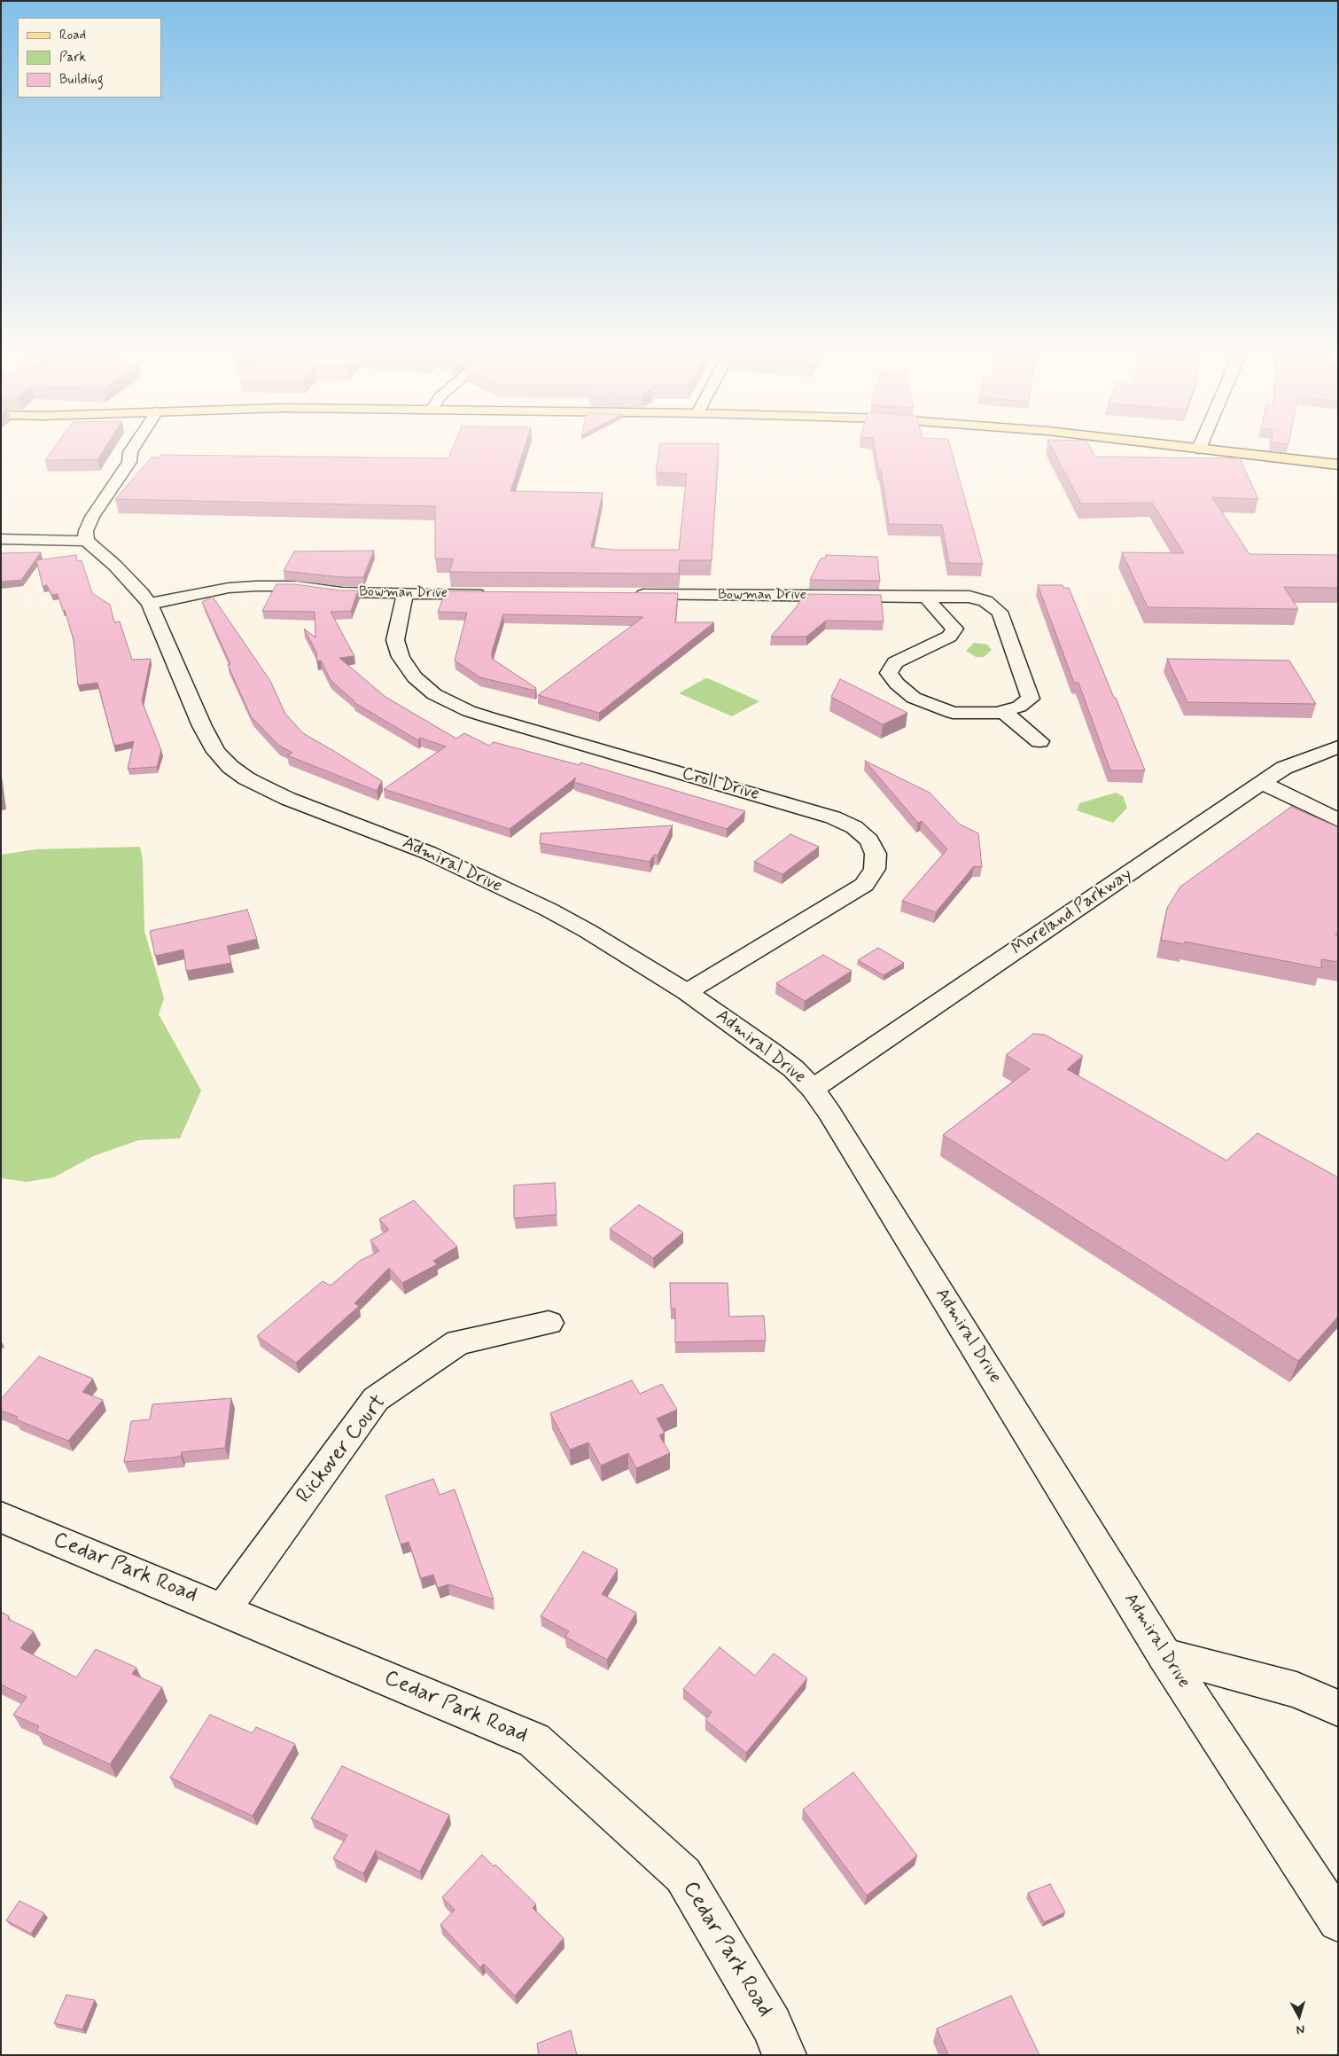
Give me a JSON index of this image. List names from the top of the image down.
{
  "streets": {
    "street": [
      "Bowman Drive",
      "Croll Drive",
      "Admiral Drive",
      "Moreland Parkway",
      "Rickover Court",
      "Cedar Park Road"
    ]
  },
  "crossings": [
    ["Bowman Drive", "Croll Drive"],
    ["Bowman Drive", "Admiral Drive"],
    ["Croll Drive", "Admiral Drive"],
    ["Admiral Drive", "Moreland Parkway"],
    ["Rickover Court", "Cedar Park Road"]
  ],
  "legend": ["Road", "Park", "Building"],
  "north": "bottom"
}
